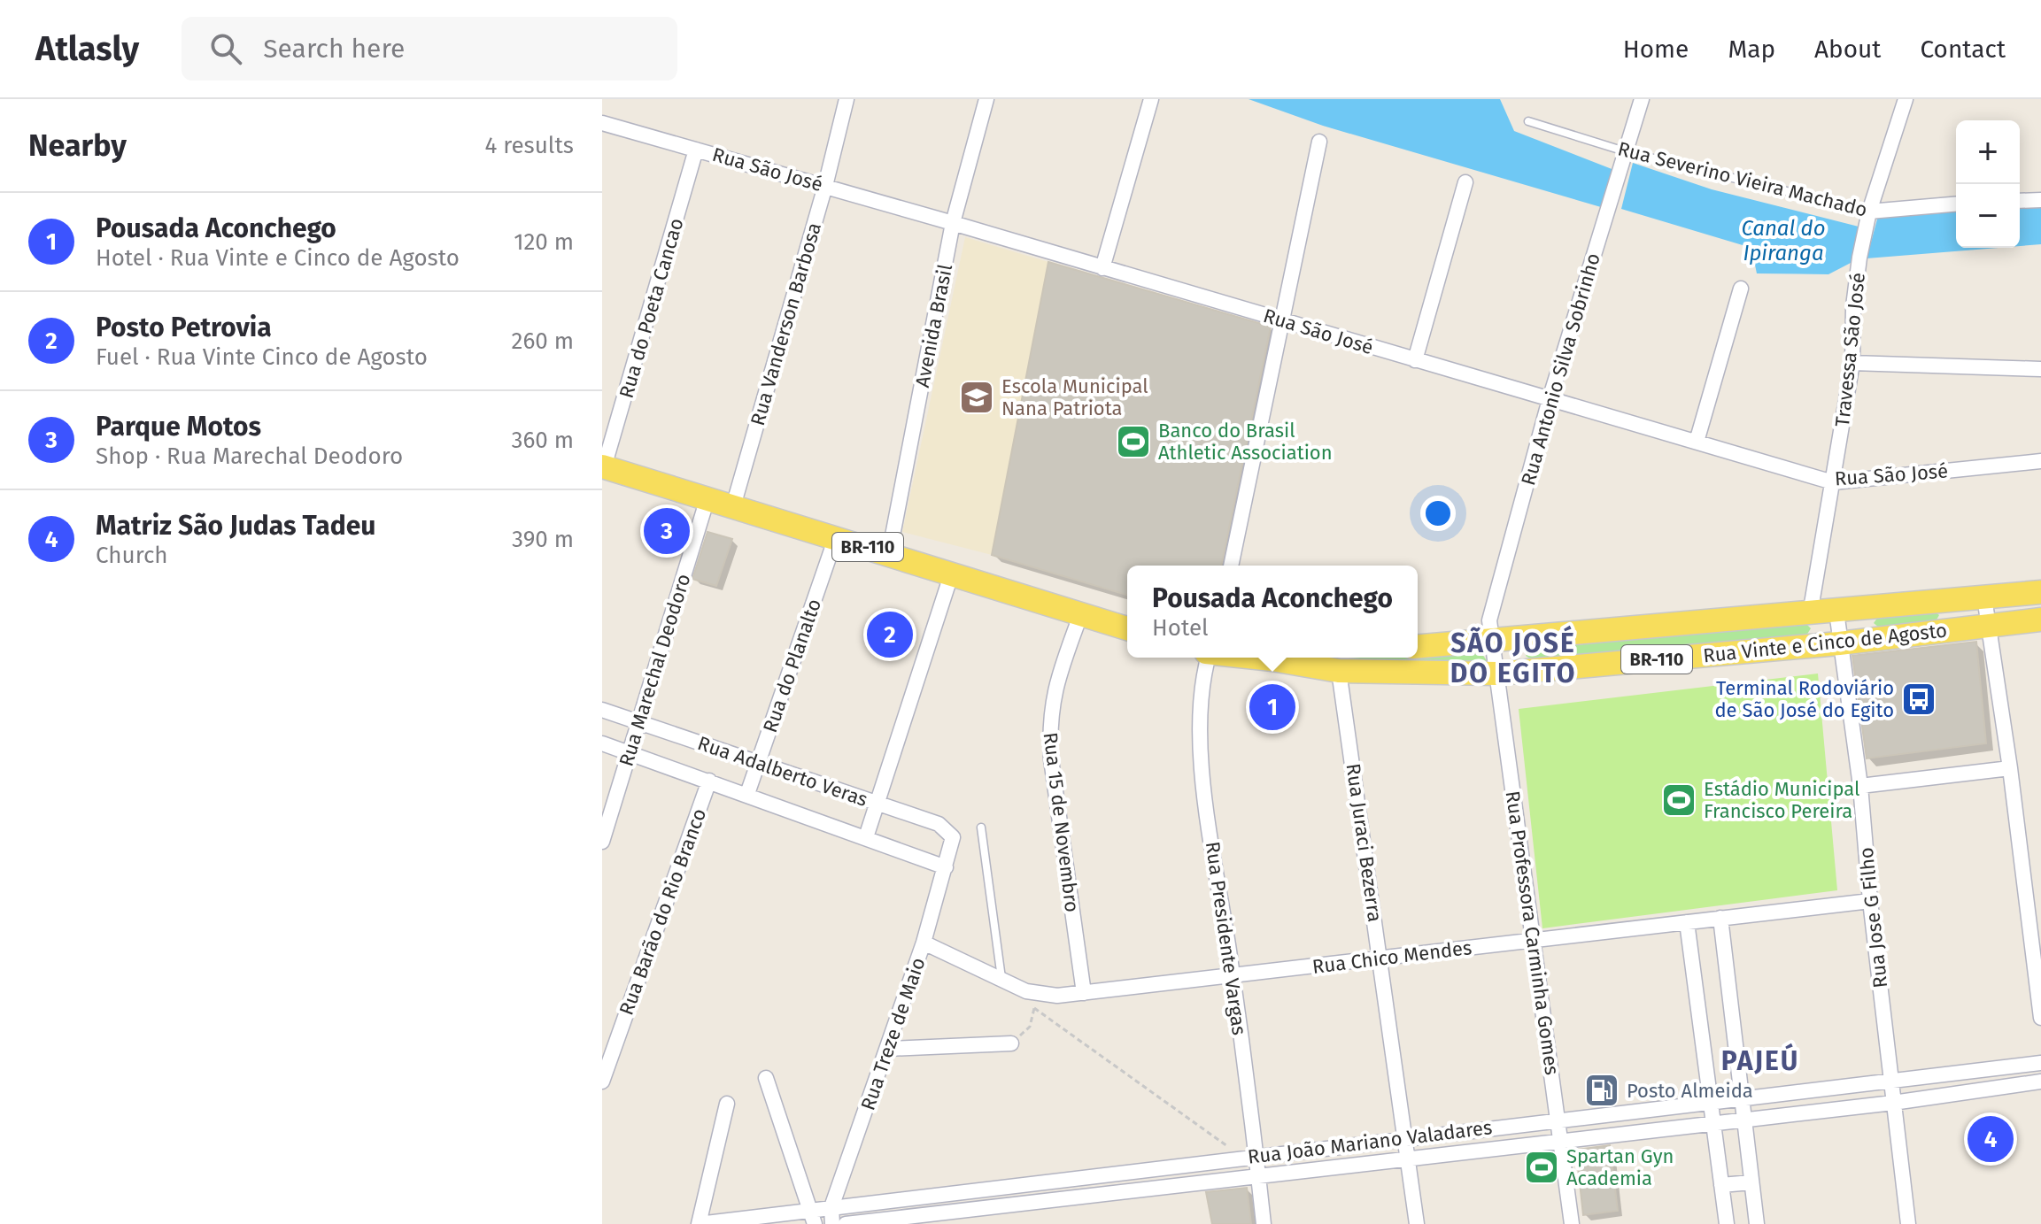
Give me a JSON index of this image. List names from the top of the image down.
{
  "streets": {
    "main road": ["BR-110", "Rua Vinte e Cinco de Agosto"],
    "street": [
      "Rua São José",
      "Rua Severino Vieira Machado",
      "Rua do Poeta Cancao",
      "Rua Vanderson Barbosa",
      "Avenida Brasil",
      "Travessa São José",
      "Rua Antonio Silva Sobrinho",
      "Rua do Planalto",
      "Rua Marechal Deodoro",
      "Rua Adalberto Veras",
      "Rua 15 de Novembro",
      "Rua Juraci Bezerra",
      "Rua Barão do Rio Branco",
      "Rua Jose G Filho",
      "Rua Professora Carminha Gomes",
      "Rua Presidente Vargas",
      "Rua Chico Mendes",
      "Rua Treze de Maio",
      "Rua João Mariano Valadares"
    ]
  },
  "crossings": [
    ["Rua São José", "Rua do Poeta Cancao"],
    ["Rua São José", "Rua Vanderson Barbosa"],
    ["Rua São José", "Avenida Brasil"],
    ["Rua São José", "Travessa São José"],
    ["Rua São José", "Rua Antonio Silva Sobrinho"],
    ["Rua Severino Vieira Machado", "Travessa São José"],
    ["Rua Severino Vieira Machado", "Rua Antonio Silva Sobrinho"],
    ["Rua do Poeta Cancao", "BR-110"],
    ["Rua Vanderson Barbosa", "BR-110"],
    ["Avenida Brasil", "BR-110"],
    ["Travessa São José", "Rua Vinte e Cinco de Agosto"],
    ["Rua Antonio Silva Sobrinho", "Rua Vinte e Cinco de Agosto"],
    ["Rua Antonio Silva Sobrinho", "Rua Professora Carminha Gomes"],
    ["BR-110", "Rua Vinte e Cinco de Agosto"],
    ["BR-110", "Rua do Planalto"],
    ["BR-110", "Rua Marechal Deodoro"],
    ["BR-110", "Rua 15 de Novembro"],
    ["Rua Vinte e Cinco de Agosto", "Rua Juraci Bezerra"],
    ["Rua Vinte e Cinco de Agosto", "Rua Jose G Filho"],
    ["Rua Vinte e Cinco de Agosto", "Rua Professora Carminha Gomes"],
    ["Rua do Planalto", "Rua Adalberto Veras"],
    ["Rua Marechal Deodoro", "Rua Adalberto Veras"],
    ["Rua Adalberto Veras", "Rua Barão do Rio Branco"],
    ["Rua Adalberto Veras", "Rua Treze de Maio"],
    ["Rua 15 de Novembro", "Rua Chico Mendes"],
    ["Rua Juraci Bezerra", "Rua Chico Mendes"],
    ["Rua Juraci Bezerra", "Rua João Mariano Valadares"],
    ["Rua Jose G Filho", "Rua Chico Mendes"],
    ["Rua Jose G Filho", "Rua João Mariano Valadares"],
    ["Rua Professora Carminha Gomes", "Rua Chico Mendes"],
    ["Rua Professora Carminha Gomes", "Rua João Mariano Valadares"],
    ["Rua Presidente Vargas", "Rua Chico Mendes"],
    ["Rua Presidente Vargas", "Rua João Mariano Valadares"],
    ["Rua Chico Mendes", "Rua Treze de Maio"],
    ["Rua Treze de Maio", "Rua João Mariano Valadares"]
  ],
  "districts": ["SÃO JOSÉ DO EGITO", "PAJEÚ"],
  "water": ["Canal do Ipiranga"],
  "places": {
    "school or university": ["Escola Municipal Nana Patriota"],
    "sports": ["Banco do Brasil Athletic Association", "Estádio Municipal Francisco Pereira", "Spartan Gyn Academia"],
    "bus stop": ["Terminal Rodoviário de São José do Egito"],
    "fuel station": ["Posto Almeida"]
  },
  "page": {
    "header": "Atlasly",
    "search": "Search here",
    "nav": [
      "Home",
      "Map",
      "About",
      "Contact"
    ],
    "heading": ["Nearby", "4 results"],
    "map_buttons": ["+", "−"],
    "list": [
      {
        "mark": "1",
        "name": "Pousada Aconchego",
        "note": "Hotel · Rua Vinte e Cinco de Agosto",
        "value": "120 m"
      },
      {
        "mark": "2",
        "name": "Posto Petrovia",
        "note": "Fuel · Rua Vinte Cinco de Agosto",
        "value": "260 m"
      },
      {
        "mark": "3",
        "name": "Parque Motos",
        "note": "Shop · Rua Marechal Deodoro",
        "value": "360 m"
      },
      {
        "mark": "4",
        "name": "Matriz São Judas Tadeu",
        "note": "Church",
        "value": "390 m"
      }
    ],
    "pins": [
      "3",
      "2",
      "1",
      "4"
    ],
    "popup": ["Pousada Aconchego", "Hotel"]
  }
}
